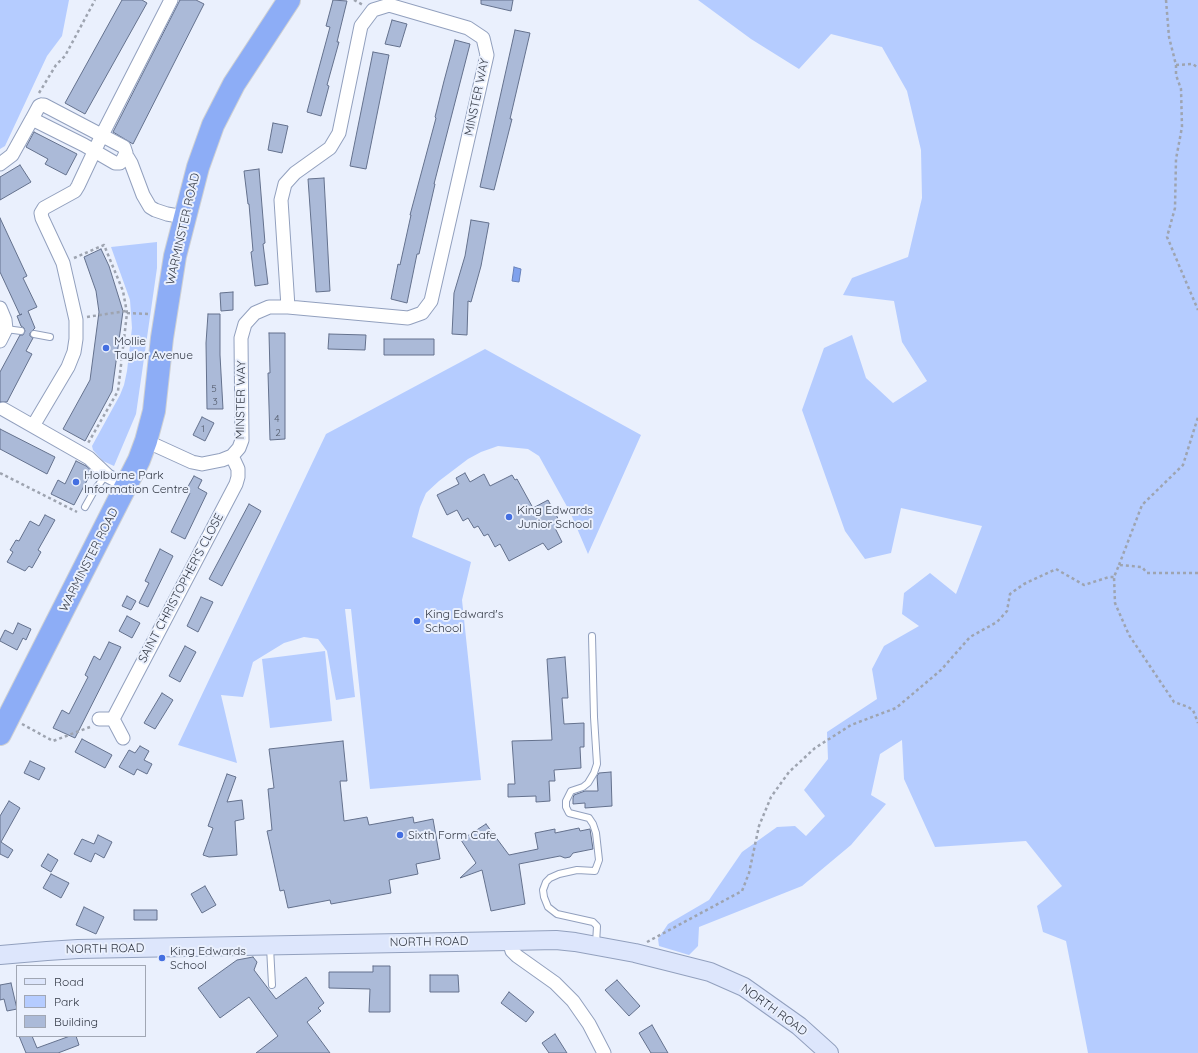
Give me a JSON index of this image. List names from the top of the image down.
{
  "streets": {
    "highway": ["WARMINSTER ROAD"],
    "street": ["MINSTER WAY", "SAINT CHRISTOPHER'S CLOSE", "NORTH ROAD"]
  },
  "crossings": [
    ["MINSTER WAY", "WARMINSTER ROAD"],
    ["MINSTER WAY", "SAINT CHRISTOPHER'S CLOSE"]
  ],
  "places": [
    "Mollie Taylor Avenue",
    "Holburne Park Information Centre",
    "King Edwards Junior School",
    "King Edward's School",
    "Sixth Form Cafe",
    "King Edwards School"
  ],
  "house_numbers": [
    "5",
    "3",
    "4",
    "1",
    "2"
  ],
  "legend": ["Road", "Park", "Building"]
}
